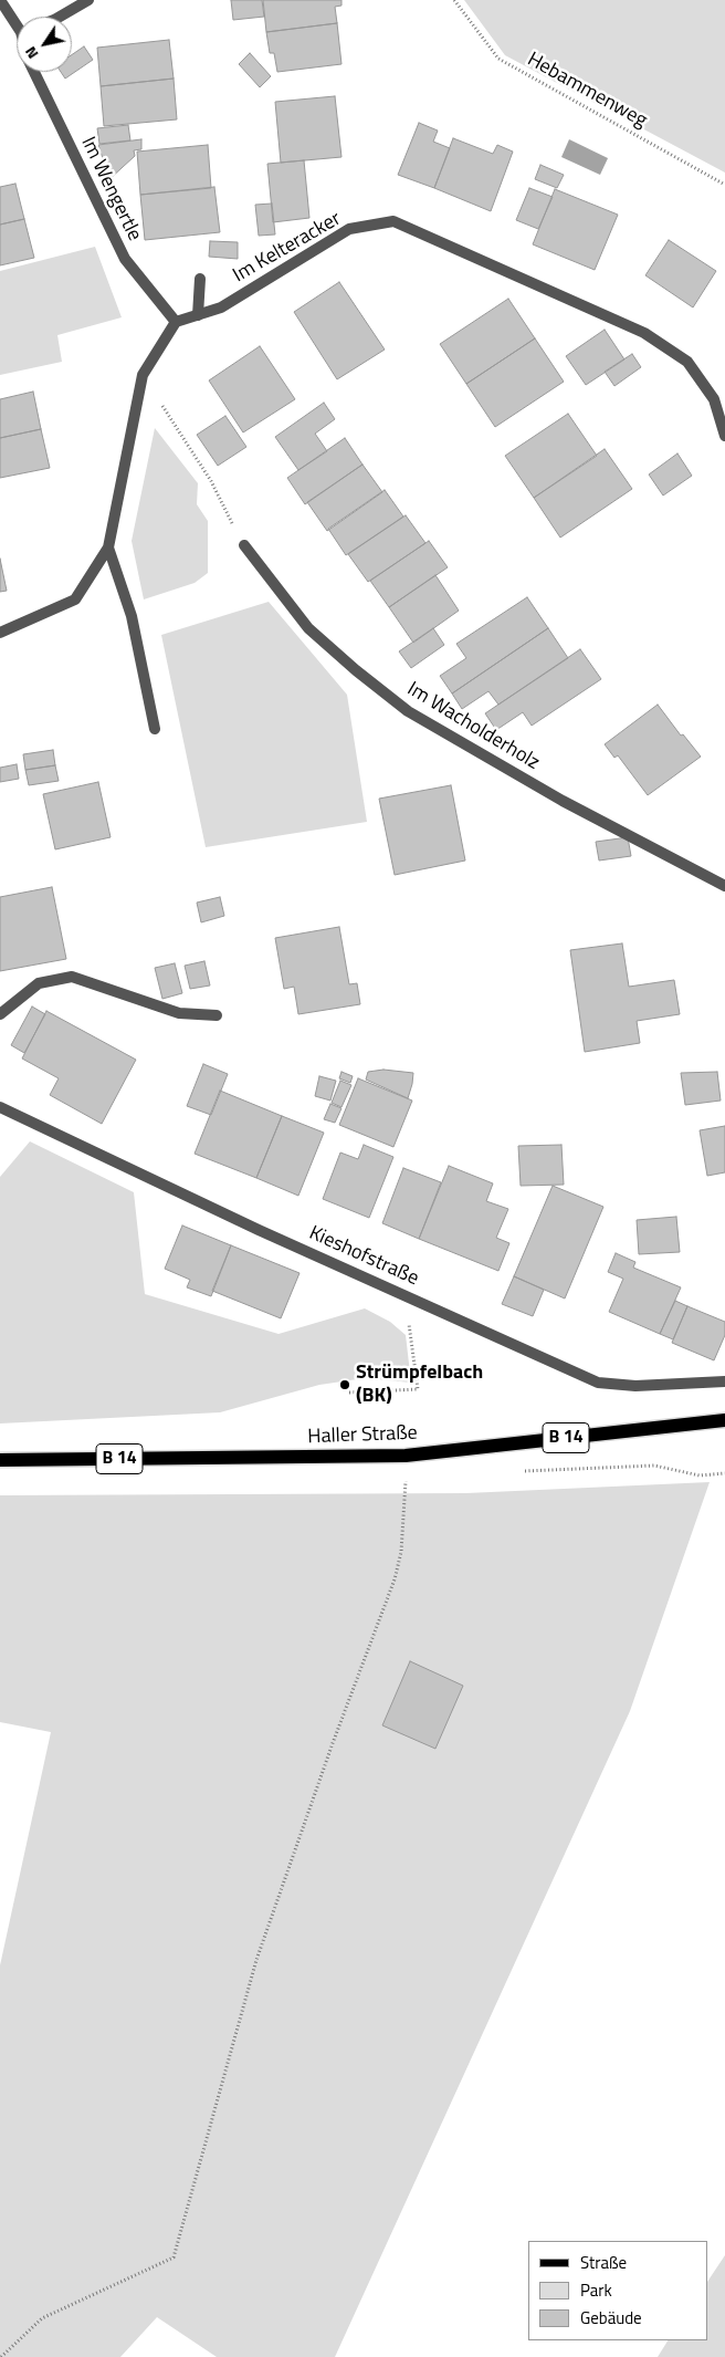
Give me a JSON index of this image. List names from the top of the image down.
{
  "streets": {
    "main road": ["Haller Straße", "B 14"],
    "street": [
      "Im Wengertle",
      "Im Kelteracker",
      "Im Wacholderholz",
      "Kieshofstraße"
    ],
    "path": ["Hebammenweg"]
  },
  "crossings": [
    ["Im Wengertle", "Im Kelteracker"]
  ],
  "places": ["Strümpfelbach (BK)"],
  "legend": ["Straße", "Park", "Gebäude"],
  "north": "bottom left"
}
